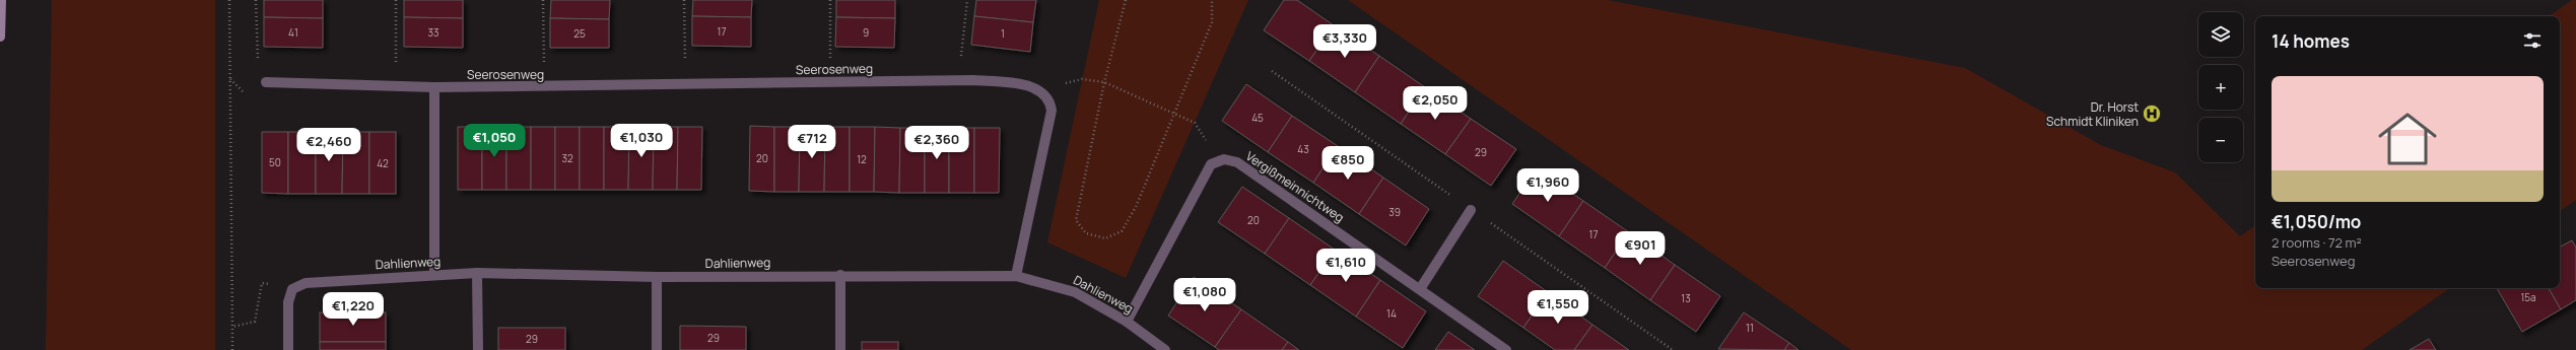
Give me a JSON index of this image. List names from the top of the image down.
{
  "streets": {
    "street": ["Seerosenweg", "Vergißmeinnichtweg", "Dahlienweg"]
  },
  "places": {
    "hospital": ["Dr. Horst Schmidt Kliniken"]
  },
  "house_numbers": [
    "17",
    "41",
    "33",
    "9",
    "25",
    "1",
    "45",
    "43",
    "29",
    "32",
    "20",
    "12",
    "50",
    "42",
    "39",
    "20",
    "17",
    "15a",
    "13",
    "14",
    "11",
    "29",
    "29"
  ],
  "page": {
    "map_buttons": ["+", "−"],
    "heading": "14 homes",
    "price": [
      "€3,330",
      "€2,050",
      "€1,050",
      "€1,030",
      "€712",
      "€2,360",
      "€2,460",
      "€850",
      "€1,960",
      "€901",
      "€1,610",
      "€1,080",
      "€1,550",
      "€1,220"
    ],
    "list": [
      {
        "name": "€1,050/mo",
        "note": "2 rooms · 72 m² · Seerosenweg"
      }
    ]
  }
}
